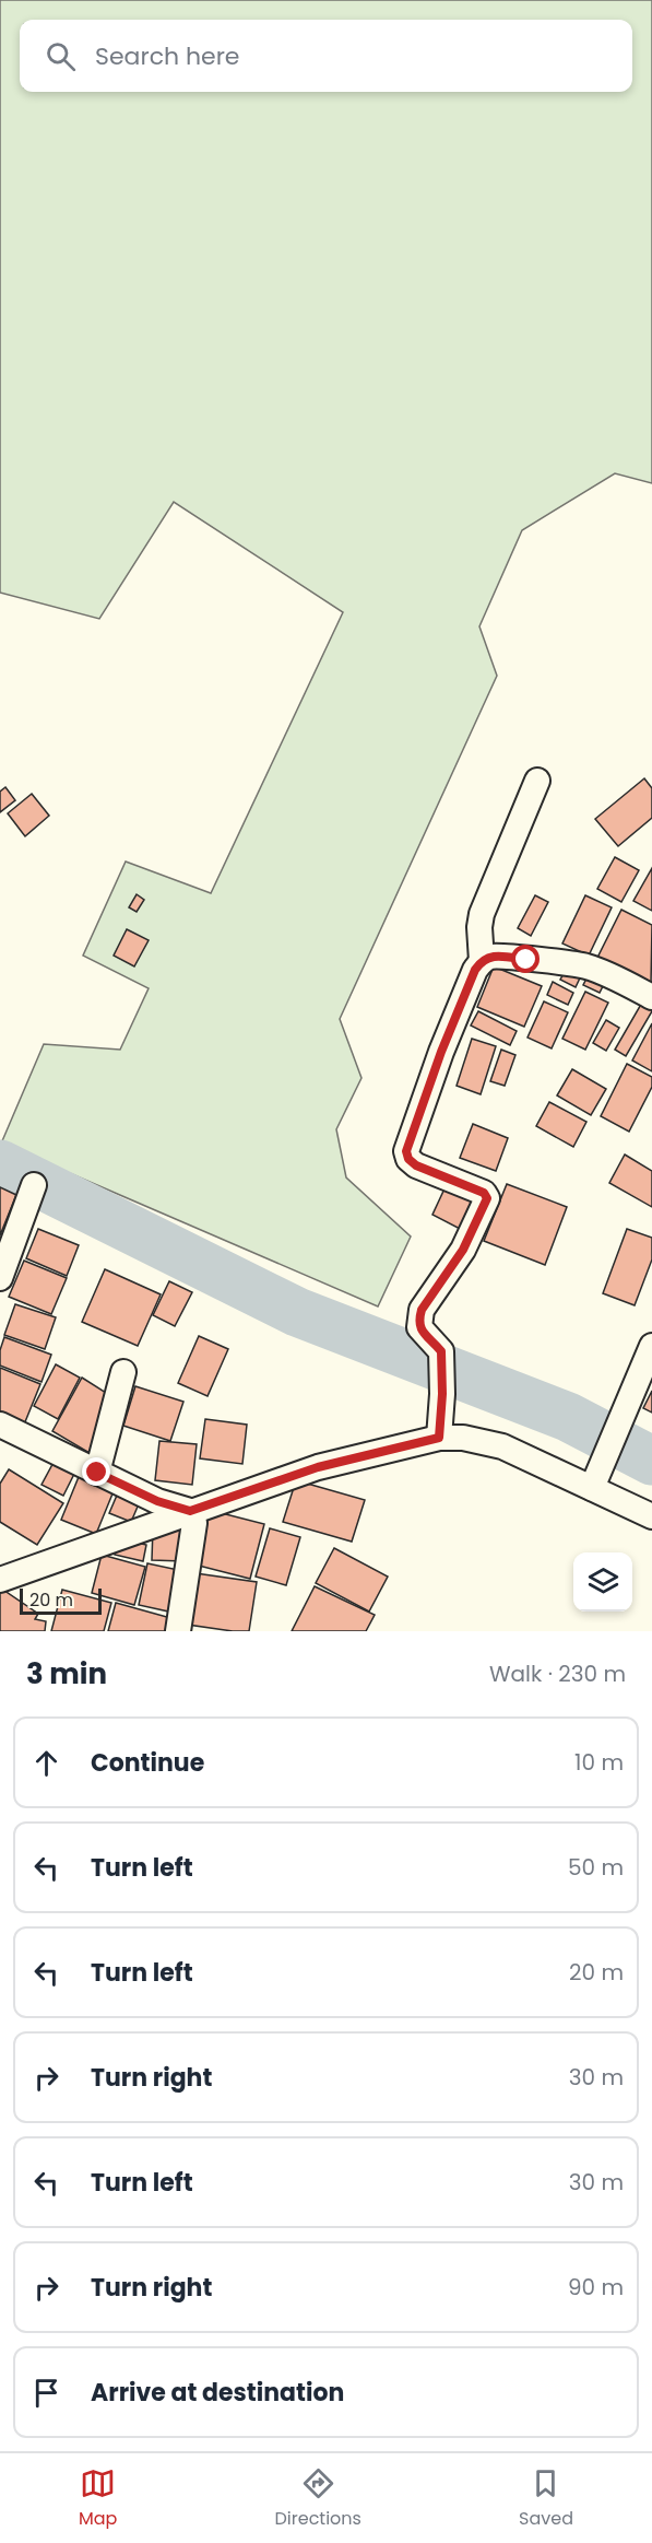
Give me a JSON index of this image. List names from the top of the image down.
{
  "scale_bar": "20 m",
  "page": {
    "search": "Search here",
    "scale": "20 m",
    "heading": ["3 min", "Walk · 230 m"],
    "list": [
      ["Continue", "10 m"],
      ["Turn left", "50 m"],
      ["Turn left", "20 m"],
      ["Turn right", "30 m"],
      ["Turn left", "30 m"],
      ["Turn right", "90 m"],
      "Arrive at destination"
    ],
    "nav": ["Map", "Directions", "Saved"]
  }
}
